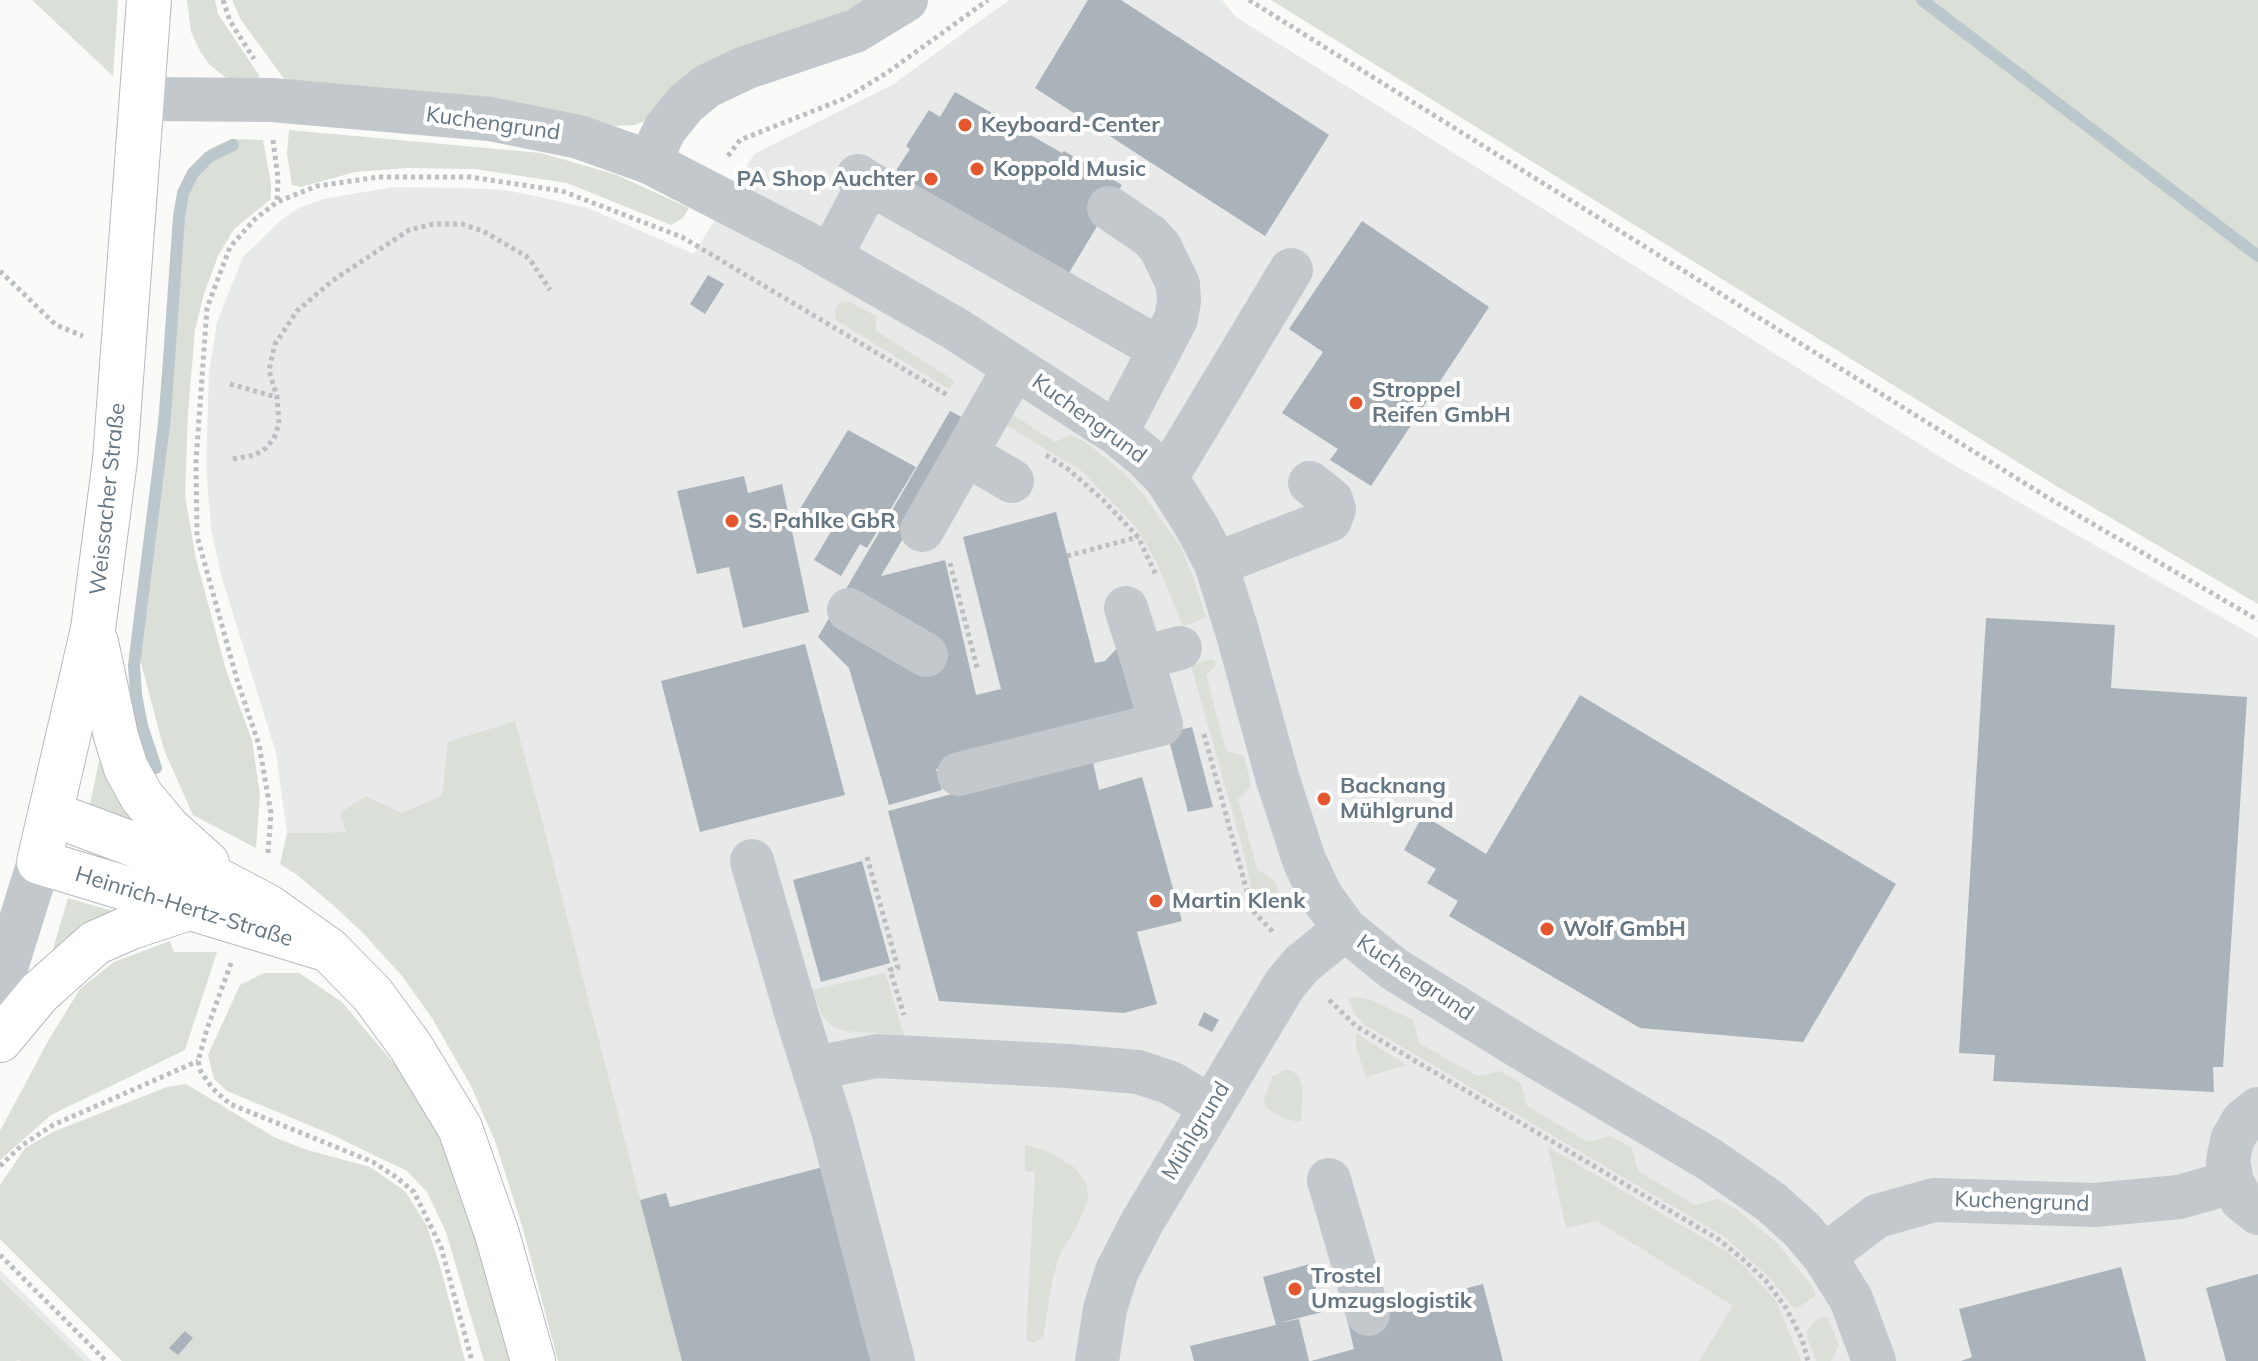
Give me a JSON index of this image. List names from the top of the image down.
{
  "streets": {
    "main road": ["Weissacher Straße", "Heinrich-Hertz-Straße"],
    "street": ["Kuchengrund", "Mühlgrund"]
  },
  "crossings": [
    ["Kuchengrund", "Weissacher Straße"],
    ["Kuchengrund", "Mühlgrund"],
    ["Weissacher Straße", "Heinrich-Hertz-Straße"]
  ],
  "places": [
    "Keyboard-Center",
    "Koppold Music",
    "PA Shop Auchter",
    "Stroppel Reifen GmbH",
    "S. Pahlke GbR",
    "Backnang Mühlgrund",
    "Martin Klenk",
    "Wolf GmbH",
    "Trostel Umzugslogistik"
  ]
}
